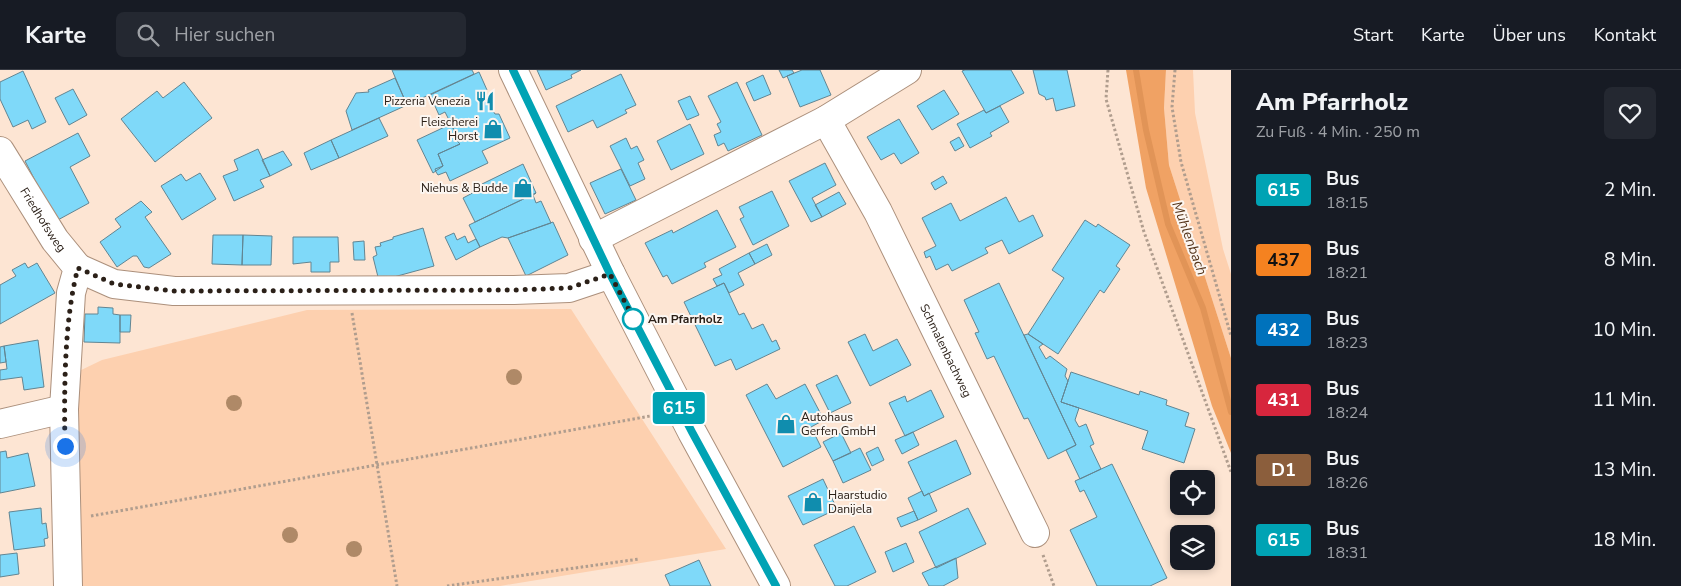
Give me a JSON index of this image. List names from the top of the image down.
{
  "streets": {
    "street": ["Friedhofsweg", "Schmalenbachweg"]
  },
  "water": ["Mühlenbach"],
  "places": {
    "restaurant": ["Pizzeria Venezia"],
    "shop": [
      "Fleischerei Horst",
      "Niehus & Budde",
      "Autohaus Gerfen GmbH",
      "Haarstudio Danijela"
    ],
    "other": ["Am Pfarrholz"]
  },
  "lines": ["bus line 615"],
  "page": {
    "header": "Karte",
    "search": "Hier suchen",
    "nav": [
      "Start",
      "Karte",
      "Über uns",
      "Kontakt"
    ],
    "on_map": "615",
    "heading": ["Am Pfarrholz", "Zu Fuß · 4 Min. · 250 m"],
    "list": [
      {
        "mark": "615",
        "name": "Bus",
        "note": "18:15",
        "value": "2 Min."
      },
      {
        "mark": "437",
        "name": "Bus",
        "note": "18:21",
        "value": "8 Min."
      },
      {
        "mark": "432",
        "name": "Bus",
        "note": "18:23",
        "value": "10 Min."
      },
      {
        "mark": "431",
        "name": "Bus",
        "note": "18:24",
        "value": "11 Min."
      },
      {
        "mark": "D1",
        "name": "Bus",
        "note": "18:26",
        "value": "13 Min."
      },
      {
        "mark": "615",
        "name": "Bus",
        "note": "18:31",
        "value": "18 Min."
      }
    ]
  }
}
